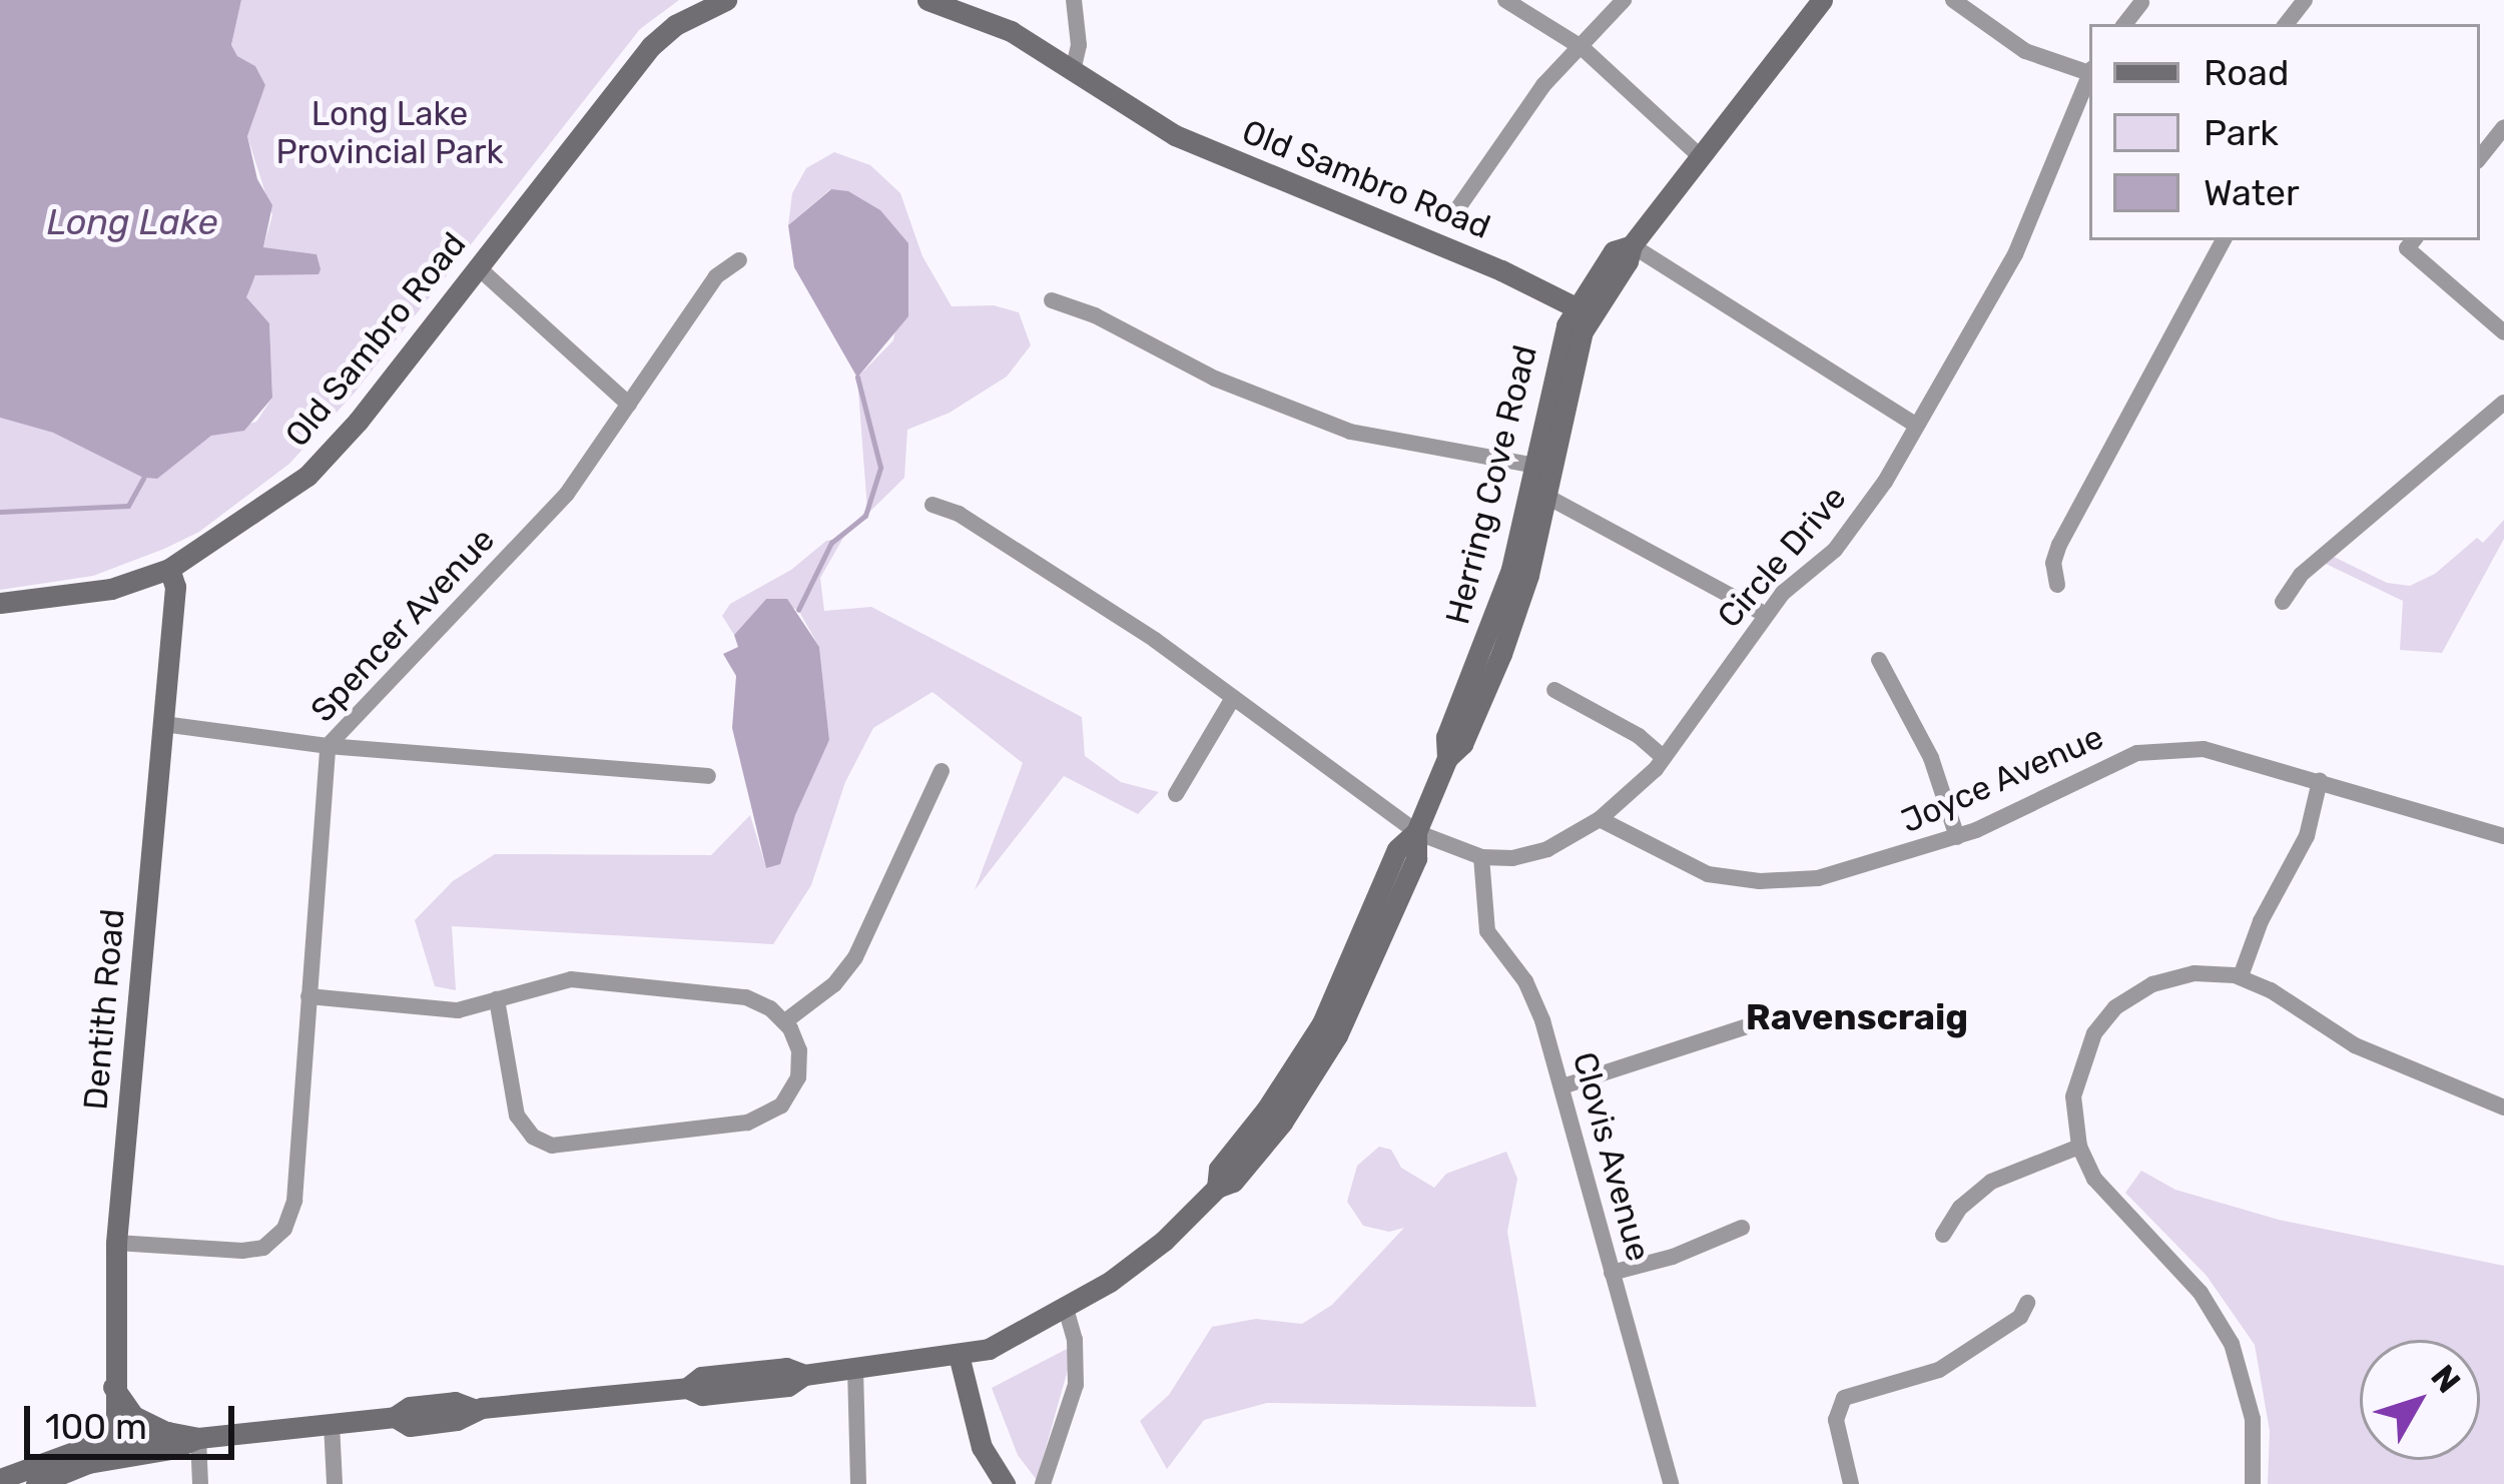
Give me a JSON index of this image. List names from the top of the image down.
{
  "streets": {
    "main road": ["Old Sambro Road", "Herring Cove Road", "Dentith Road"],
    "street": [
      "Circle Drive",
      "Spencer Avenue",
      "Joyce Avenue",
      "Clovis Avenue"
    ]
  },
  "crossings": [
    ["Old Sambro Road", "Herring Cove Road"],
    ["Old Sambro Road", "Dentith Road"],
    ["Herring Cove Road", "Circle Drive"],
    ["Herring Cove Road", "Dentith Road"],
    ["Circle Drive", "Joyce Avenue"],
    ["Circle Drive", "Clovis Avenue"],
    ["Spencer Avenue", "Dentith Road"]
  ],
  "districts": ["Ravenscraig"],
  "water": ["Long Lake"],
  "parks": ["Long Lake Provincial Park"],
  "legend": ["Road", "Park", "Water"],
  "scale_bar": "100 m",
  "north": "top right"
}
